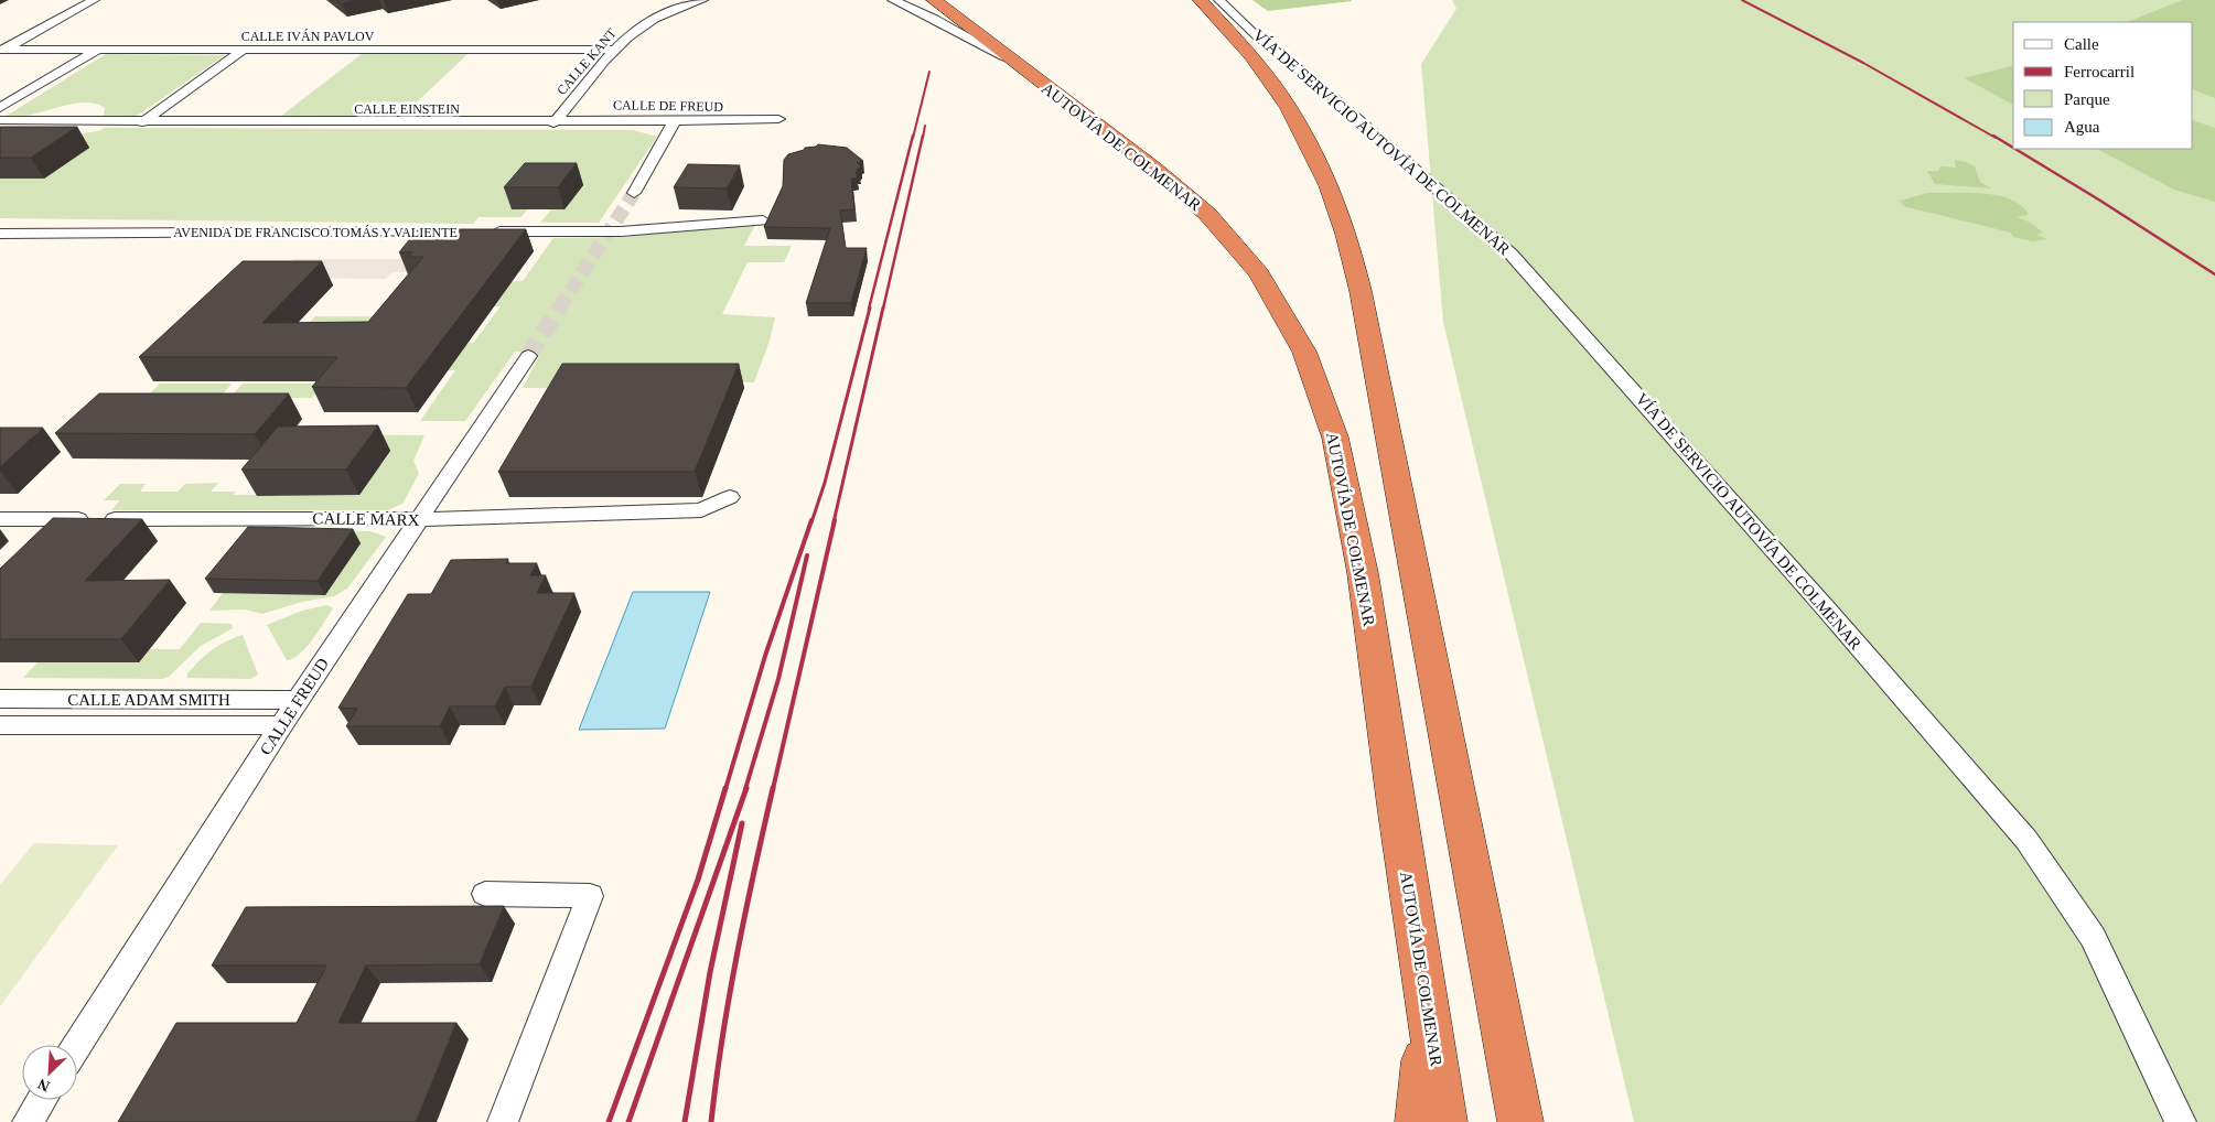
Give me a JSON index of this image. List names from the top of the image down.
{
  "streets": {
    "highway": ["AUTOVÍA DE COLMENAR"],
    "street": [
      "CALLE IVÁN PAVLOV",
      "CALLE KANT",
      "CALLE DE FREUD",
      "CALLE EINSTEIN",
      "VÍA DE SERVICIO AUTOVÍA DE COLMENAR",
      "AVENIDA DE FRANCISCO TOMÁS Y VALIENTE",
      "CALLE MARX",
      "CALLE ADAM SMITH",
      "CALLE FREUD"
    ]
  },
  "crossings": [
    ["CALLE IVÁN PAVLOV", "CALLE KANT"],
    ["CALLE KANT", "CALLE EINSTEIN"],
    ["CALLE DE FREUD", "CALLE EINSTEIN"],
    ["CALLE MARX", "CALLE FREUD"],
    ["CALLE ADAM SMITH", "CALLE FREUD"]
  ],
  "legend": [
    "Calle",
    "Ferrocarril",
    "Parque",
    "Agua"
  ],
  "north": "bottom left"
}
